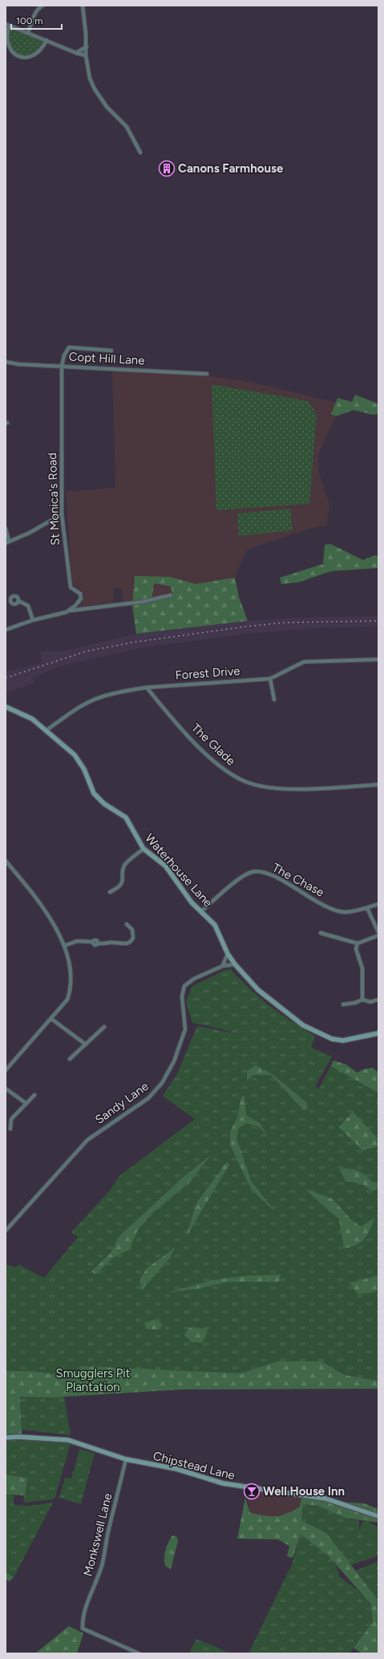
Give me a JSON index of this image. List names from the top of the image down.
{
  "streets": {
    "main road": ["Waterhouse Lane", "Chipstead Lane"],
    "street": [
      "Copt Hill Lane",
      "St Monica's Road",
      "Forest Drive",
      "The Glade",
      "The Chase",
      "Sandy Lane",
      "Monkswell Lane"
    ]
  },
  "crossings": [
    ["Copt Hill Lane", "St Monica's Road"],
    ["Forest Drive", "The Glade"],
    ["Forest Drive", "Waterhouse Lane"],
    ["Waterhouse Lane", "The Chase"],
    ["Waterhouse Lane", "Sandy Lane"],
    ["Chipstead Lane", "Monkswell Lane"]
  ],
  "parks": ["Smugglers Pit Plantation"],
  "places": {
    "building": ["Canons Farmhouse"],
    "bar": ["Well House Inn"]
  },
  "scale_bar": "100 m"
}
